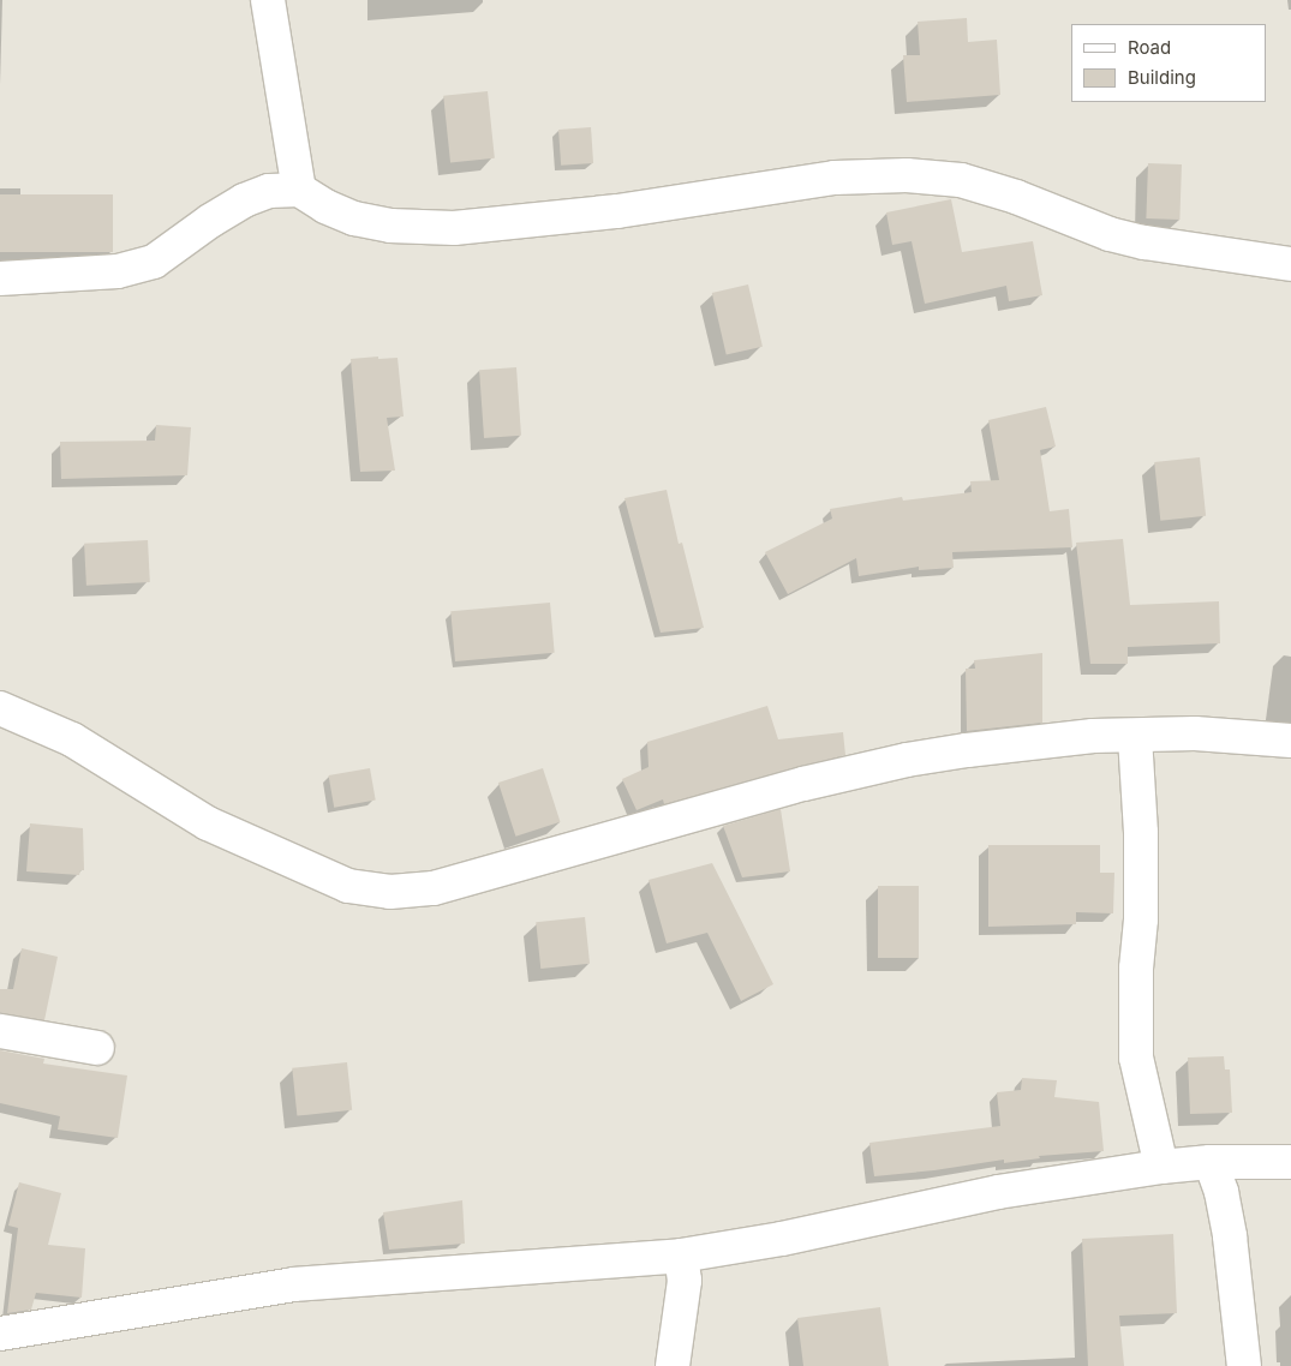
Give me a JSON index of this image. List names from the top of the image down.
{
  "legend": ["Road", "Building"]
}
